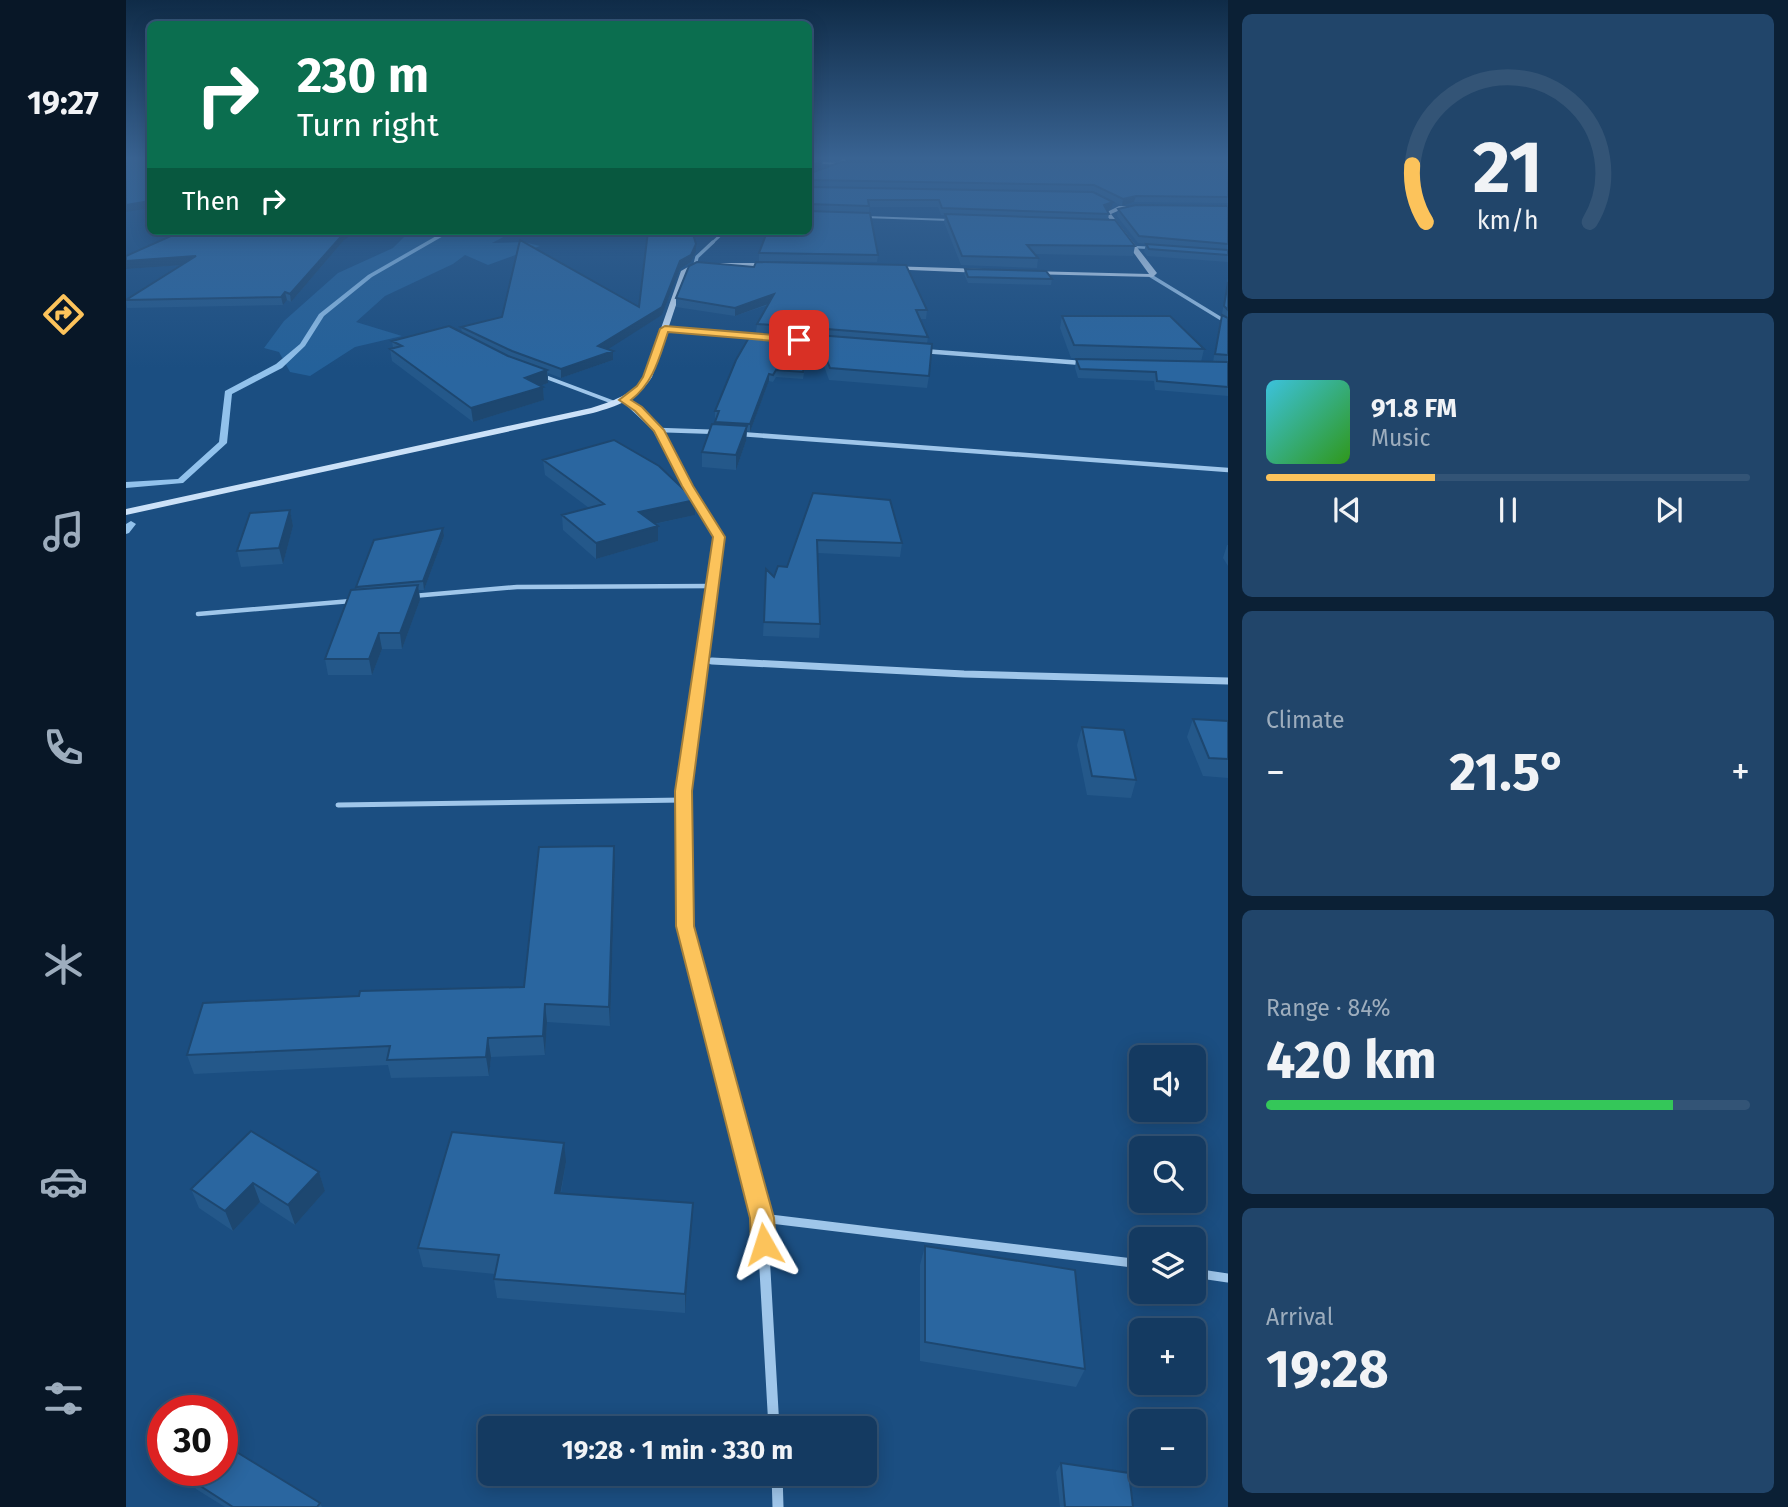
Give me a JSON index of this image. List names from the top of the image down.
{
  "page": {
    "tabs": "19:27",
    "turn": ["230 m", "Turn right"],
    "then": "Then",
    "song": ["91.8 FM", "Music"],
    "tile": [
      "Climate",
      ["Range · 84%", "420 km"],
      ["Arrival", "19:28"]
    ],
    "heat": ["−", "21.5°", "+"],
    "map_buttons": ["+", "−"],
    "limit": "30",
    "trip": "19:28 · 1 min · 330 m",
    "gauge": ["21", "km/h"]
  }
}
